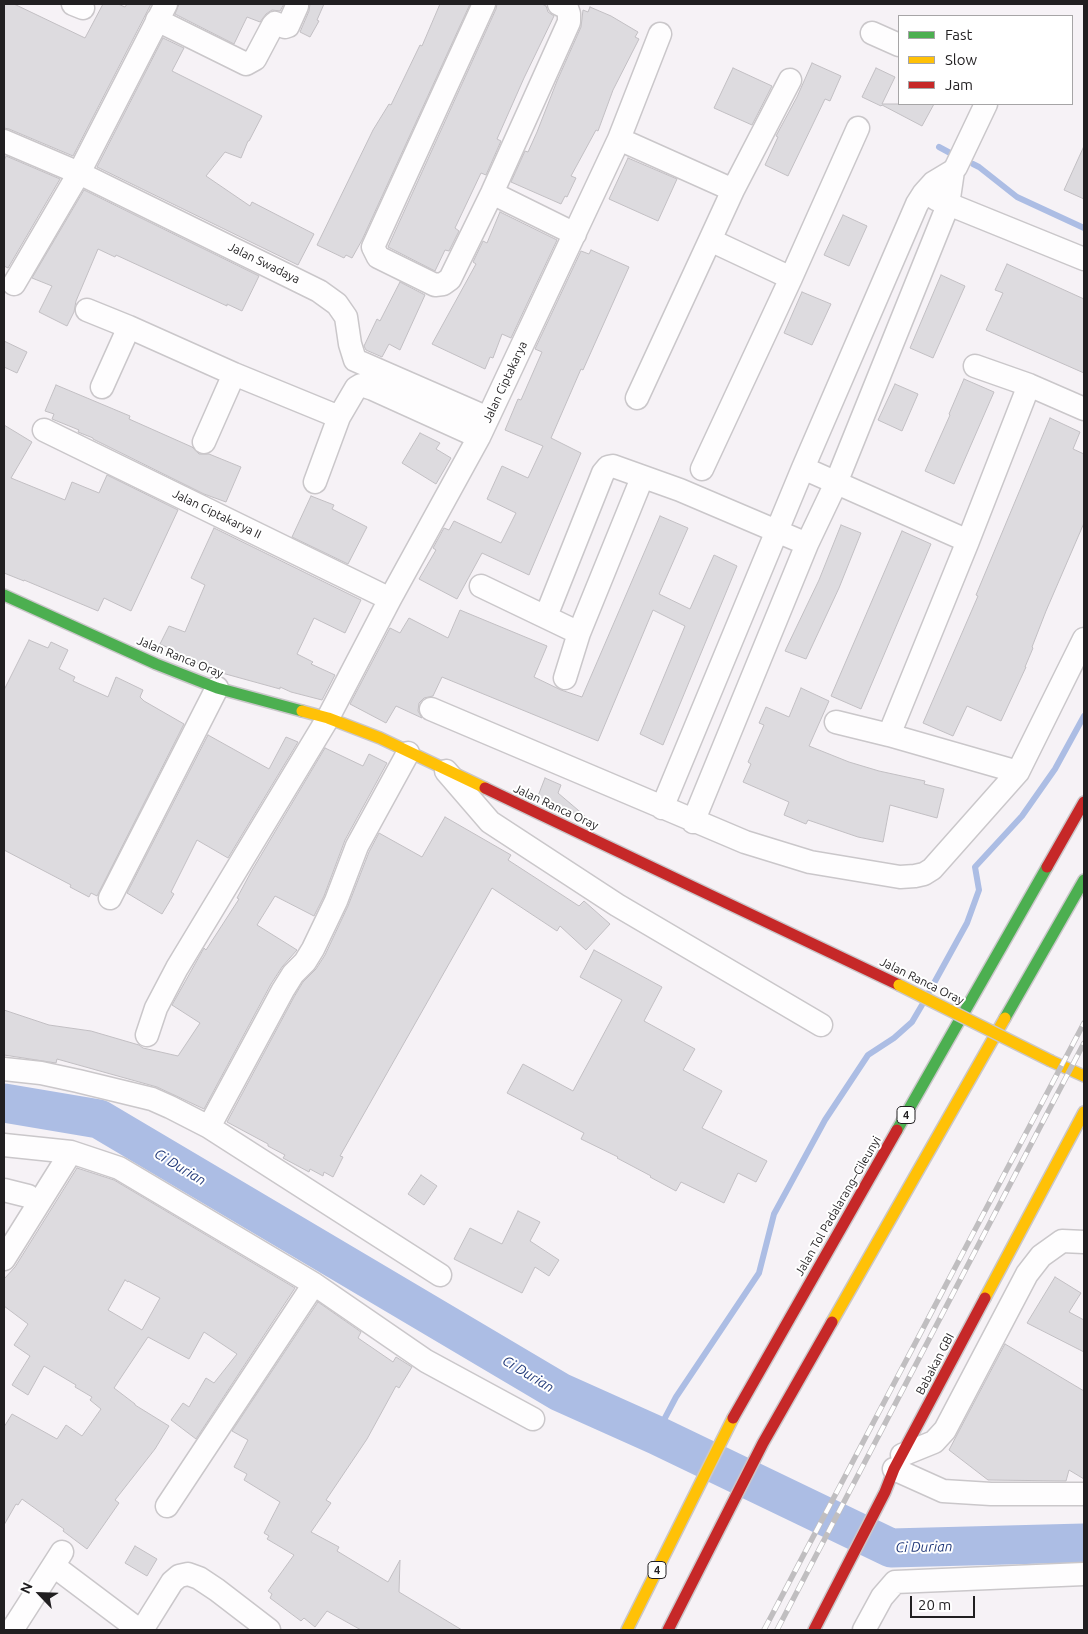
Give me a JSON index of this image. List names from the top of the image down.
{
  "streets": {
    "main road": [
      "Jalan Ranca Oray",
      "4",
      "Jalan Tol Padalarang–Cileunyi",
      "Babakan GBI"
    ],
    "street": ["Jalan Swadaya", "Jalan Ciptakarya", "Jalan Ciptakarya II"]
  },
  "crossings": [
    ["Jalan Swadaya", "Jalan Ciptakarya"],
    ["Jalan Ciptakarya", "Jalan Ciptakarya II"],
    ["Jalan Ciptakarya", "Jalan Ranca Oray"]
  ],
  "water": ["Ci Durian"],
  "legend": ["Fast", "Slow", "Jam"],
  "scale_bar": "20 m",
  "north": "top left"
}
